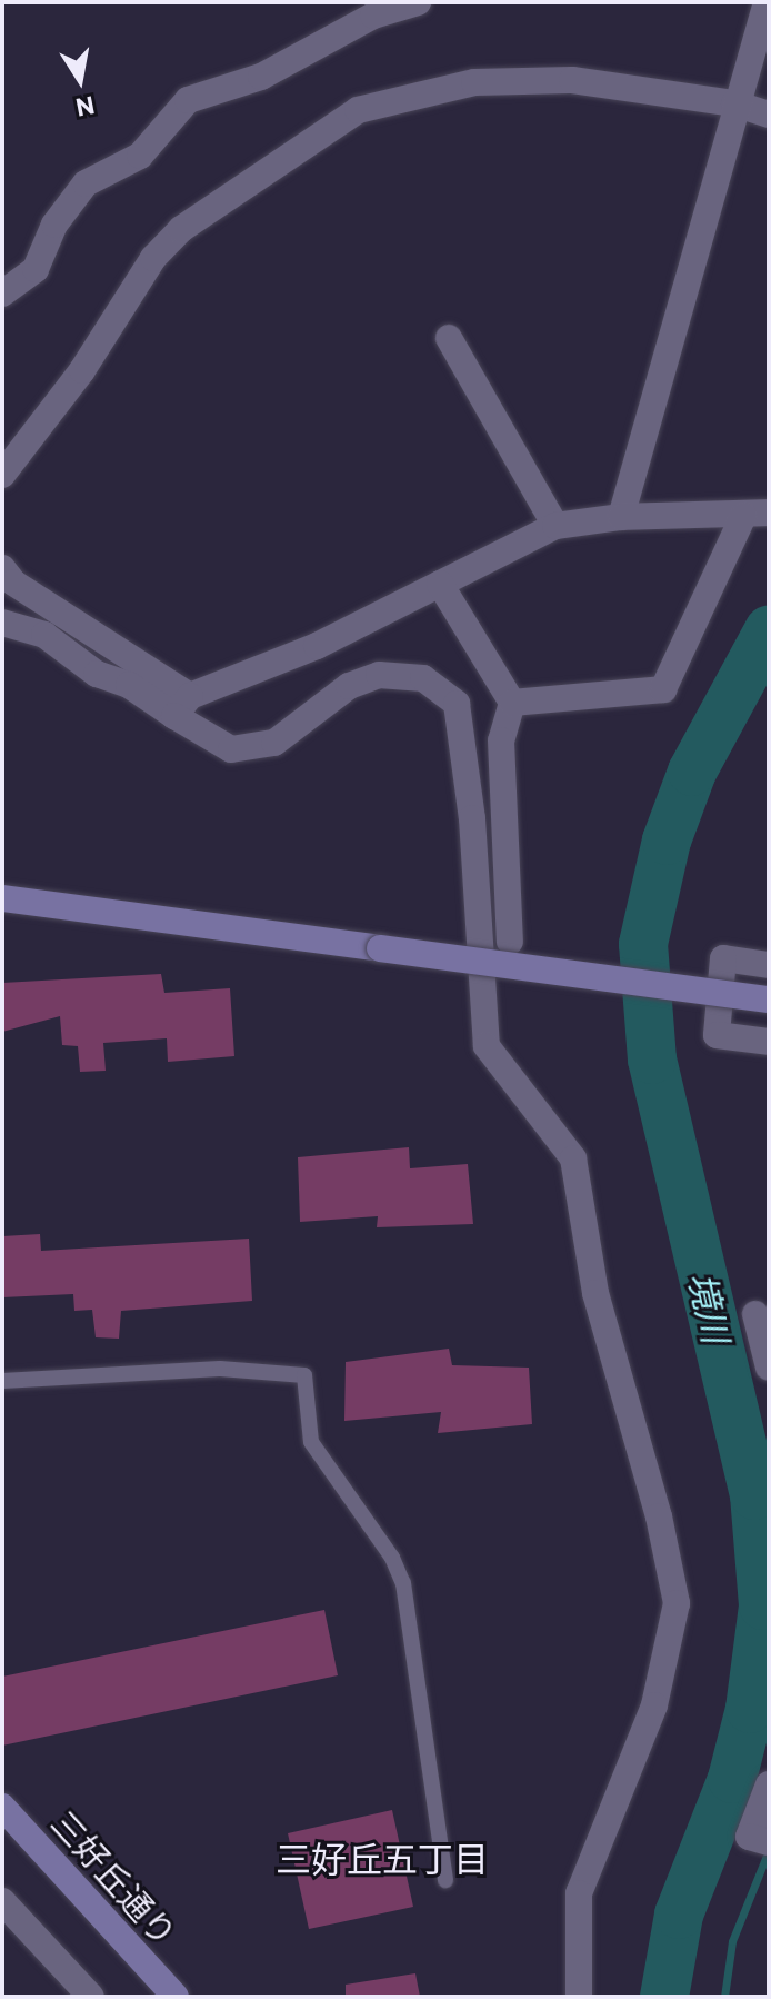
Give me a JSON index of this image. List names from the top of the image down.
{
  "streets": {
    "street": ["三好丘通り"]
  },
  "districts": ["三好丘五丁目"],
  "water": ["境川"],
  "north": "bottom"
}
